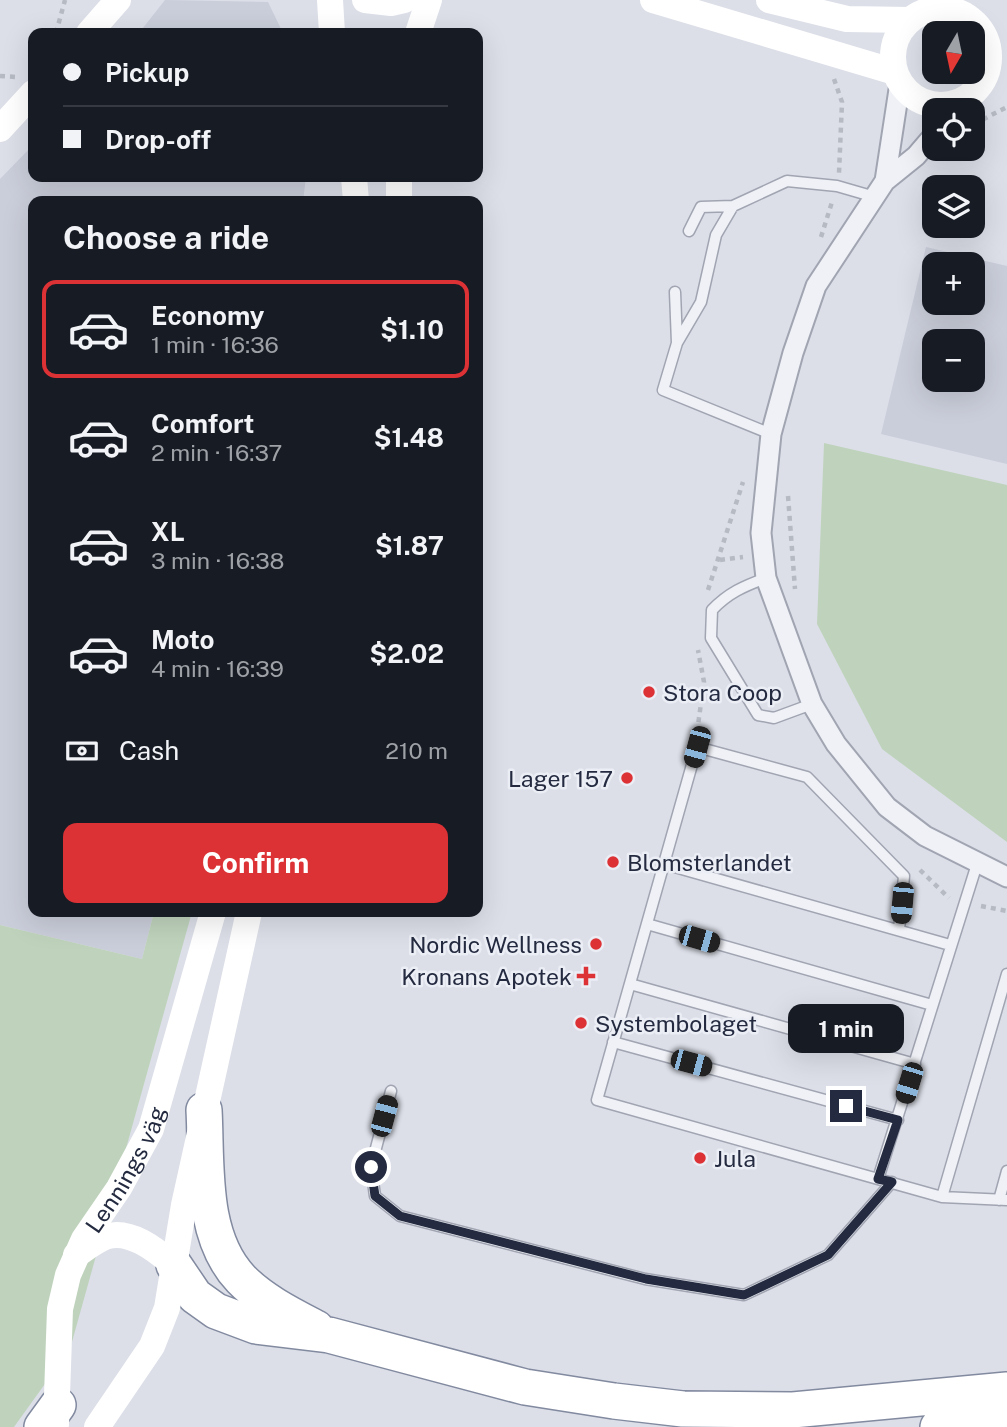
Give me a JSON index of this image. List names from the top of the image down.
{
  "streets": {
    "main road": ["Lennings väg"]
  },
  "places": {
    "other": [
      "Stora Coop",
      "Lager 157",
      "Blomsterlandet",
      "Nordic Wellness",
      "Systembolaget",
      "Jula"
    ],
    "health": ["Kronans Apotek"]
  },
  "north": "bottom",
  "page": {
    "map_buttons": ["+", "−"],
    "banner": ["Pickup", "Drop-off"],
    "heading": "Choose a ride",
    "list": [
      {
        "name": "Economy",
        "note": "1 min · 16:36",
        "value": "$1.10"
      },
      {
        "name": "Comfort",
        "note": "2 min · 16:37",
        "value": "$1.48"
      },
      {
        "name": "XL",
        "note": "3 min · 16:38",
        "value": "$1.87"
      },
      {
        "name": "Moto",
        "note": "4 min · 16:39",
        "value": "$2.02"
      }
    ],
    "pay": ["Cash", "210 m"],
    "buttons": "Confirm",
    "bubble": "1 min"
  }
}
